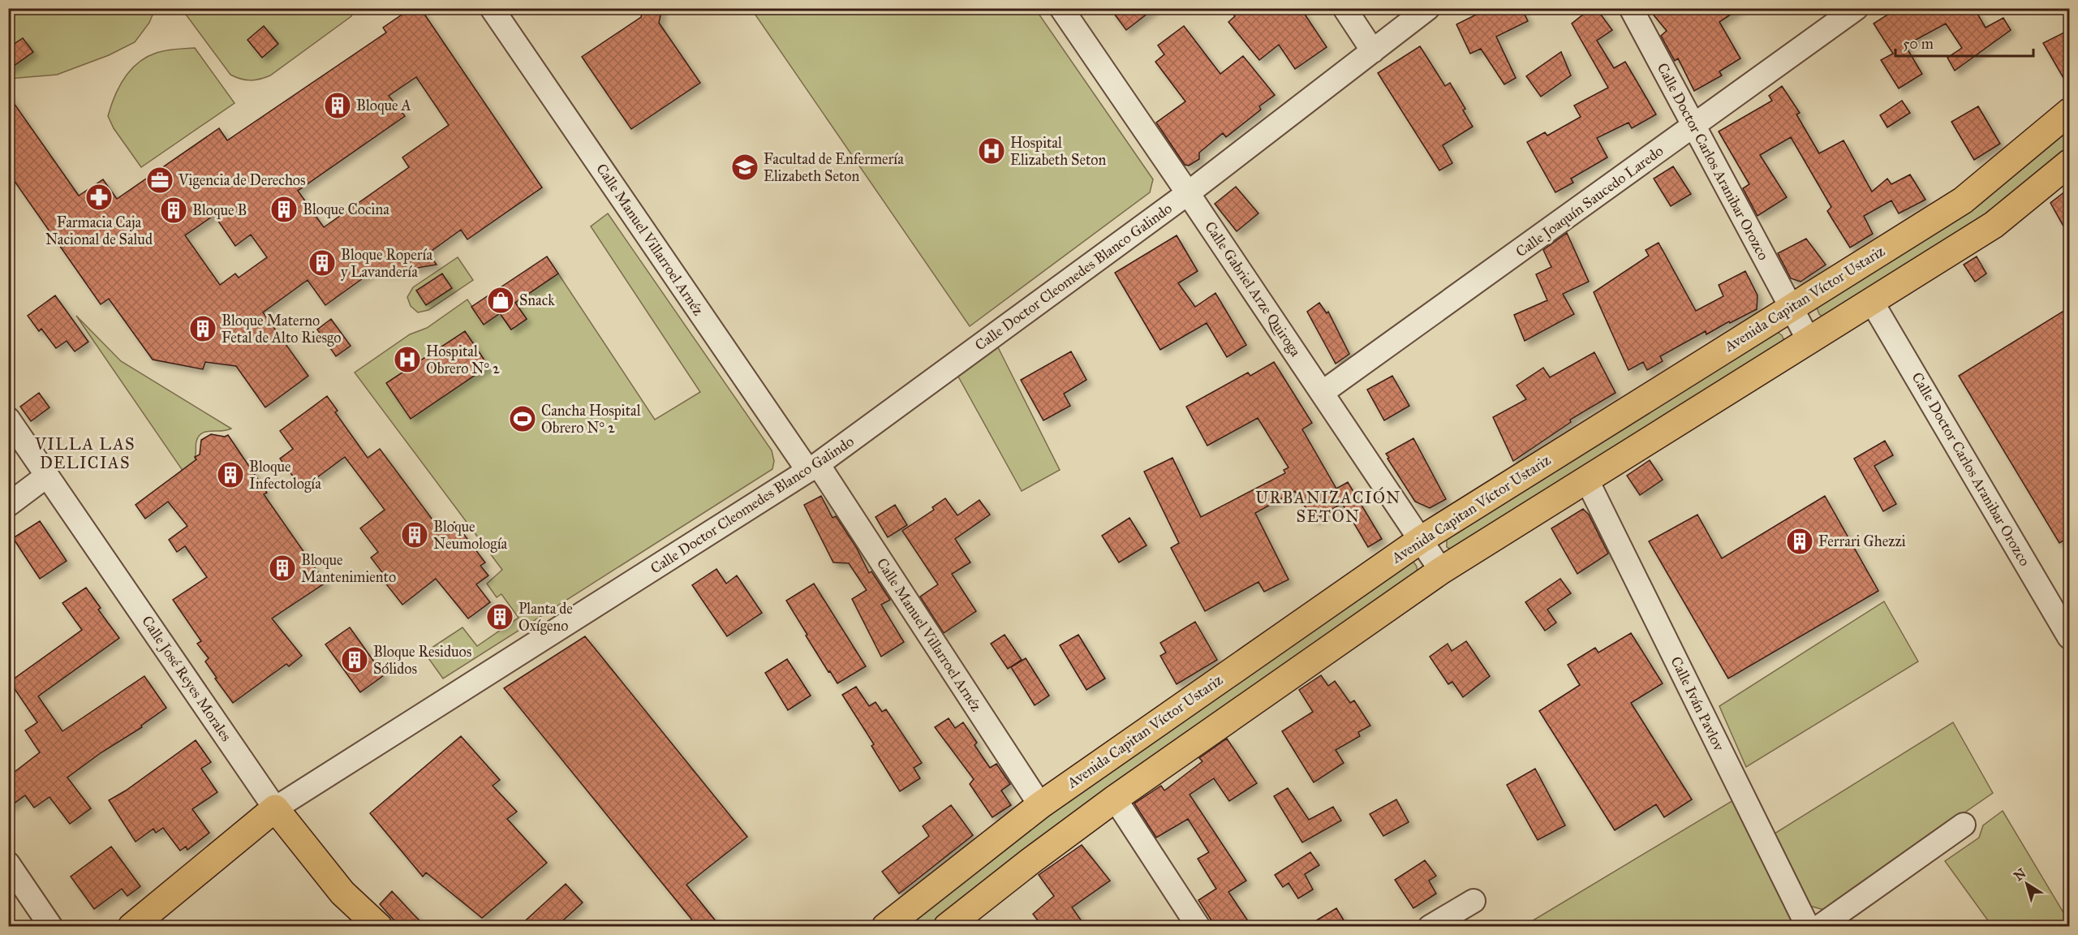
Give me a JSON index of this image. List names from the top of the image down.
{
  "streets": {
    "main road": ["Calle Doctor Cleomedes Blanco Galindo", "Avenida Capitan Víctor Ustariz", "Calle José Reyes Morales"],
    "street": [
      "Calle Doctor Carlos Aranibar Orozco",
      "Calle Joaquín Saucedo Laredo",
      "Calle Manuel Villarroel Arnéz",
      "Calle Gabriel Arze Quiroga",
      "Calle Iván Pavlov"
    ]
  },
  "crossings": [
    ["Calle Doctor Carlos Aranibar Orozco", "Calle Joaquín Saucedo Laredo"],
    ["Calle Doctor Carlos Aranibar Orozco", "Avenida Capitan Víctor Ustariz"],
    ["Calle Joaquín Saucedo Laredo", "Calle Gabriel Arze Quiroga"],
    ["Calle Manuel Villarroel Arnéz", "Calle Doctor Cleomedes Blanco Galindo"],
    ["Calle Manuel Villarroel Arnéz", "Avenida Capitan Víctor Ustariz"],
    ["Calle Doctor Cleomedes Blanco Galindo", "Calle Gabriel Arze Quiroga"],
    ["Calle Doctor Cleomedes Blanco Galindo", "Calle José Reyes Morales"],
    ["Calle Gabriel Arze Quiroga", "Avenida Capitan Víctor Ustariz"]
  ],
  "districts": ["VILLA LAS DELICIAS", "URBANIZACIÓN SETON"],
  "places": {
    "building": [
      "Bloque A",
      "Bloque Cocina",
      "Bloque B",
      "Bloque Ropería y Lavandería",
      "Bloque Materno Fetal de Alto Riesgo",
      "Bloque Infectología",
      "Bloque Neumología",
      "Ferrari Ghezzi",
      "Bloque Mantenimiento",
      "Planta de Oxígeno",
      "Bloque Residuos Sólidos"
    ],
    "hospital": ["Hospital Elizabeth Seton", "Hospital Obrero N° 2"],
    "school or university": ["Facultad de Enfermería Elizabeth Seton"],
    "office": ["Vigencia de Derechos"],
    "pharmacy": ["Farmacia Caja Nacional de Salud"],
    "shop": ["Snack"],
    "sports": ["Cancha Hospital Obrero N° 2"]
  },
  "scale_bar": "50 m",
  "north": "top left"
}
